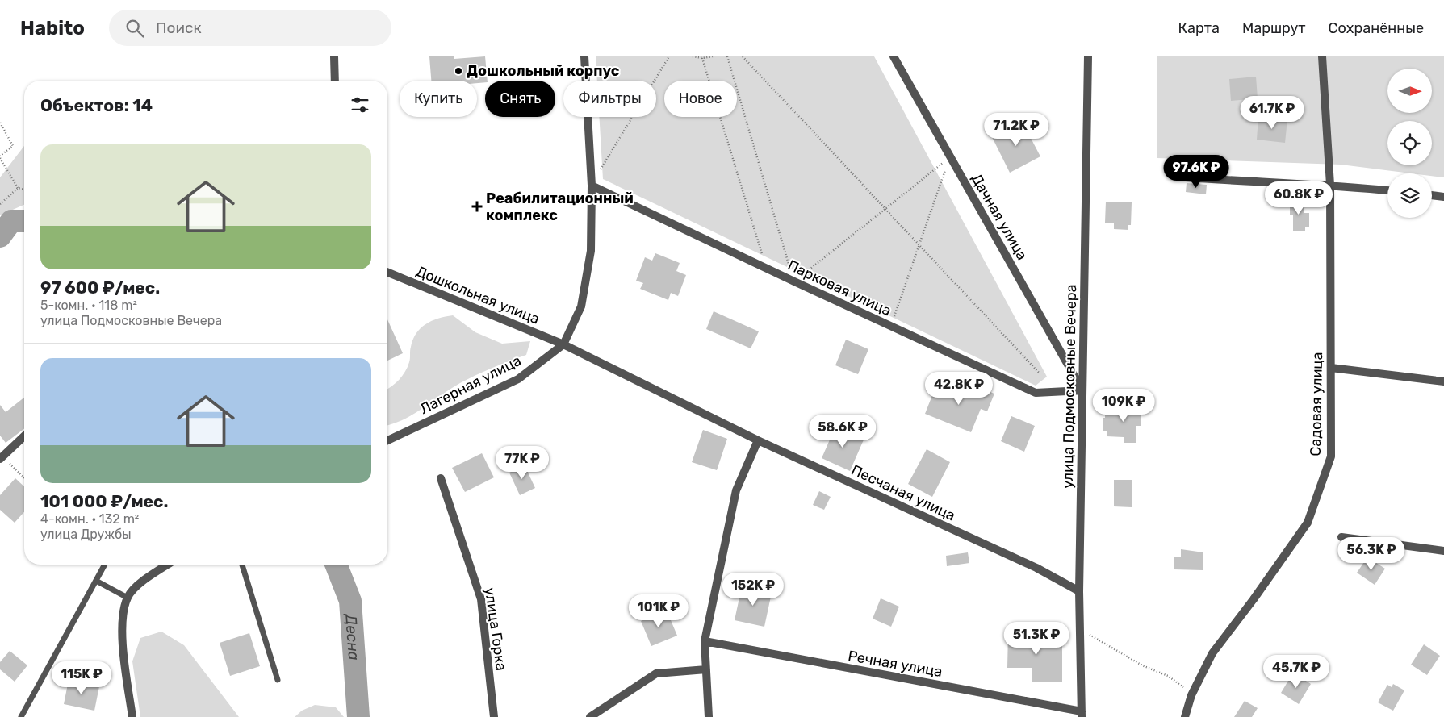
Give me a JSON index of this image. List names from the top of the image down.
{
  "streets": {
    "street": [
      "Дачная улица",
      "Парковая улица",
      "Дошкольная улица",
      "Лагерная улица",
      "улица Подмосковные Вечера",
      "Садовая улица",
      "Песчаная улица",
      "улица Горка",
      "Речная улица"
    ]
  },
  "crossings": [
    ["Дачная улица", "Парковая улица"],
    ["Дачная улица", "улица Подмосковные Вечера"],
    ["Парковая улица", "Лагерная улица"],
    ["Парковая улица", "улица Подмосковные Вечера"],
    ["Дошкольная улица", "Лагерная улица"],
    ["Дошкольная улица", "Песчаная улица"],
    ["Лагерная улица", "Песчаная улица"],
    ["улица Подмосковные Вечера", "Песчаная улица"],
    ["улица Подмосковные Вечера", "Речная улица"]
  ],
  "water": ["Десна"],
  "places": {
    "other": ["Дошкольный корпус"],
    "health": ["Реабилитационный комплекс"]
  },
  "north": "right",
  "page": {
    "header": "Habito",
    "search": "Поиск",
    "nav": ["Карта", "Маршрут", "Сохранённые"],
    "chip": [
      "Купить",
      "Снять",
      "Фильтры",
      "Новое"
    ],
    "heading": "Объектов: 14",
    "price": [
      "61.7K ₽",
      "71.2K ₽",
      "97.6K ₽",
      "60.8K ₽",
      "42.8K ₽",
      "109K ₽",
      "58.6K ₽",
      "77K ₽",
      "56.3K ₽",
      "152K ₽",
      "101K ₽",
      "51.3K ₽",
      "45.7K ₽",
      "115K ₽"
    ],
    "list": [
      {
        "name": "97 600 ₽/мес.",
        "note": "5-комн. · 118 m² · улица Подмосковные Вечера"
      },
      {
        "name": "101 000 ₽/мес.",
        "note": "4-комн. · 132 m² · улица Дружбы"
      }
    ]
  }
}
